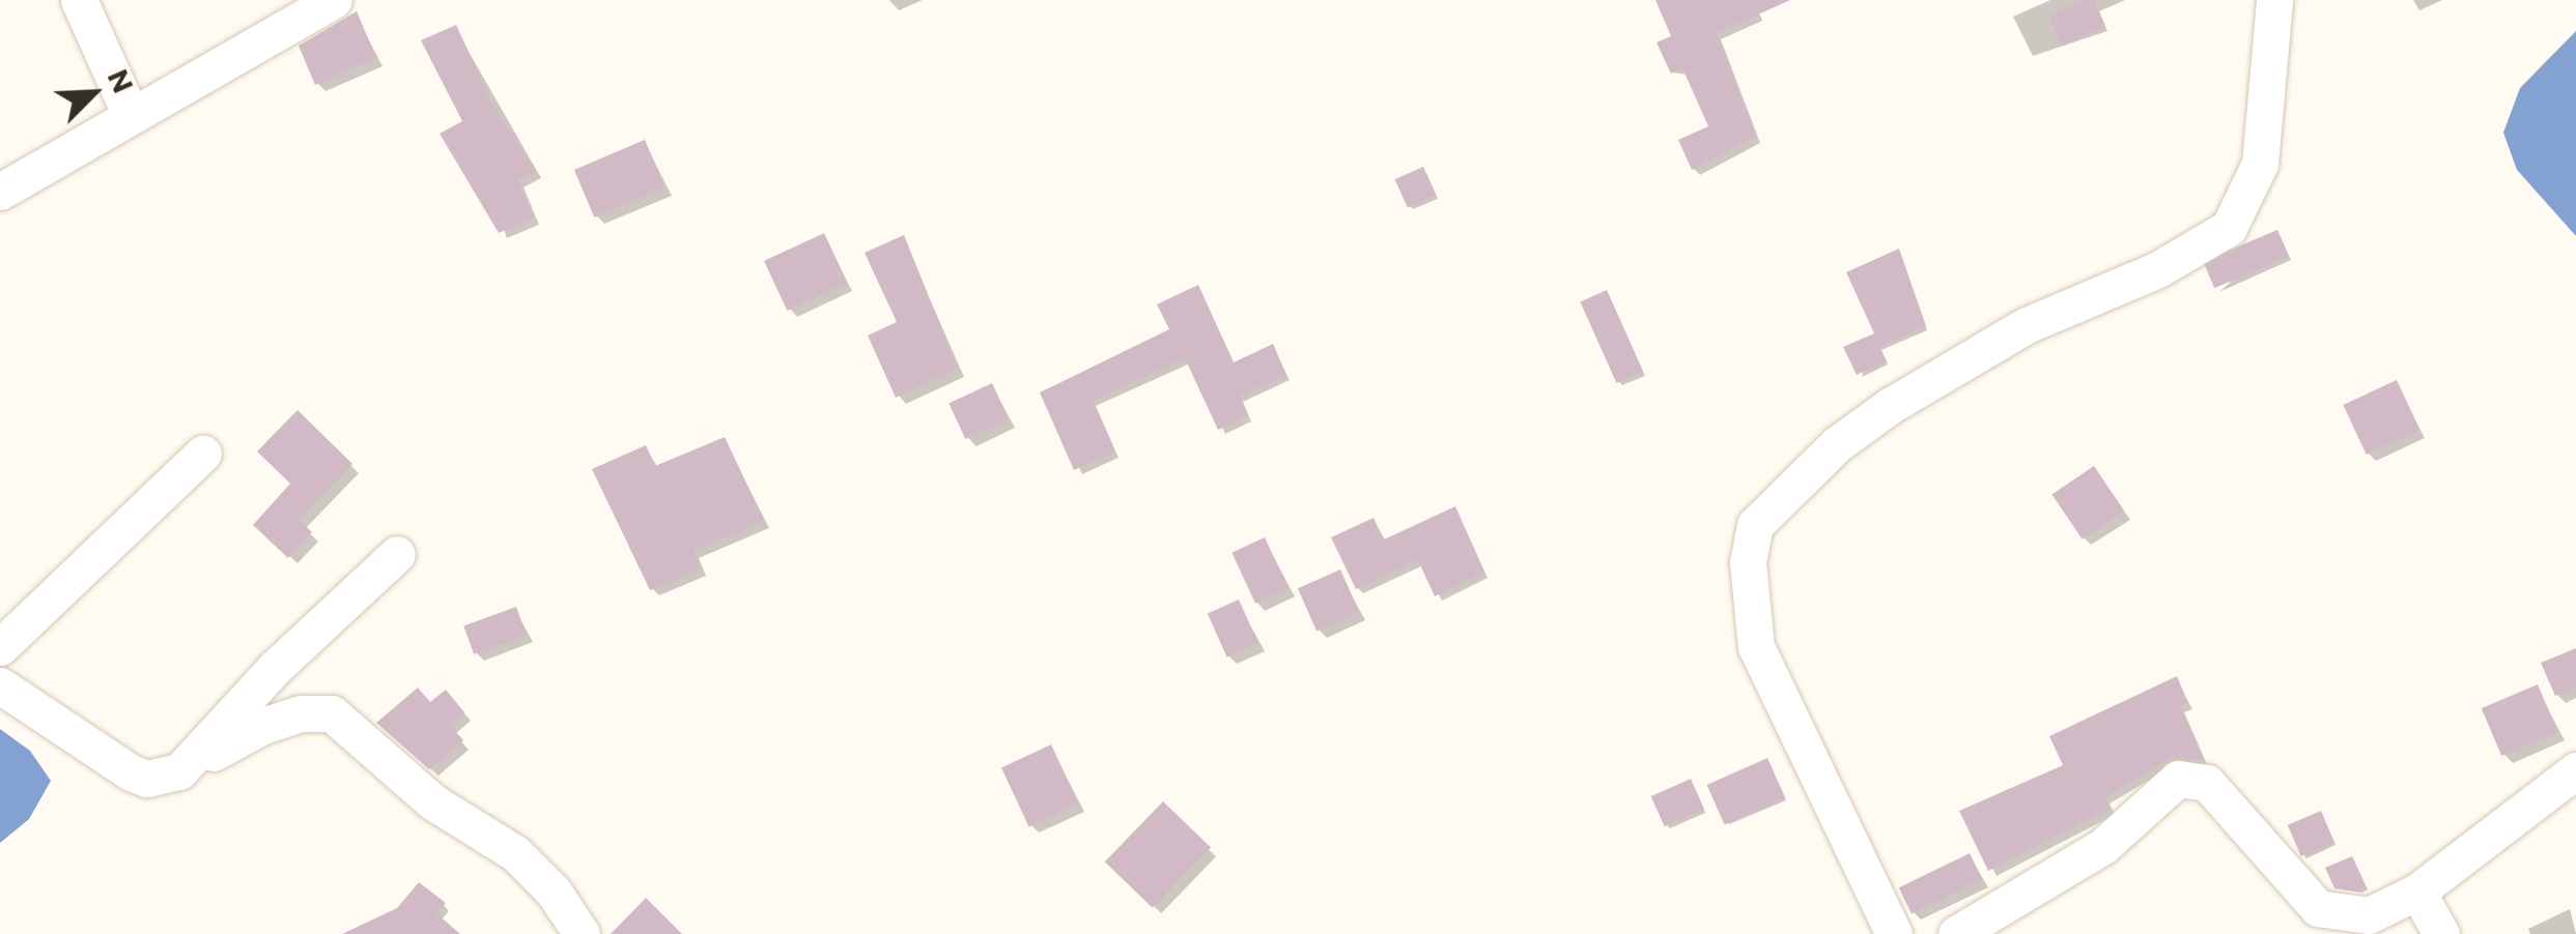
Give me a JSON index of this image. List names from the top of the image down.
{
  "north": "top right"
}
